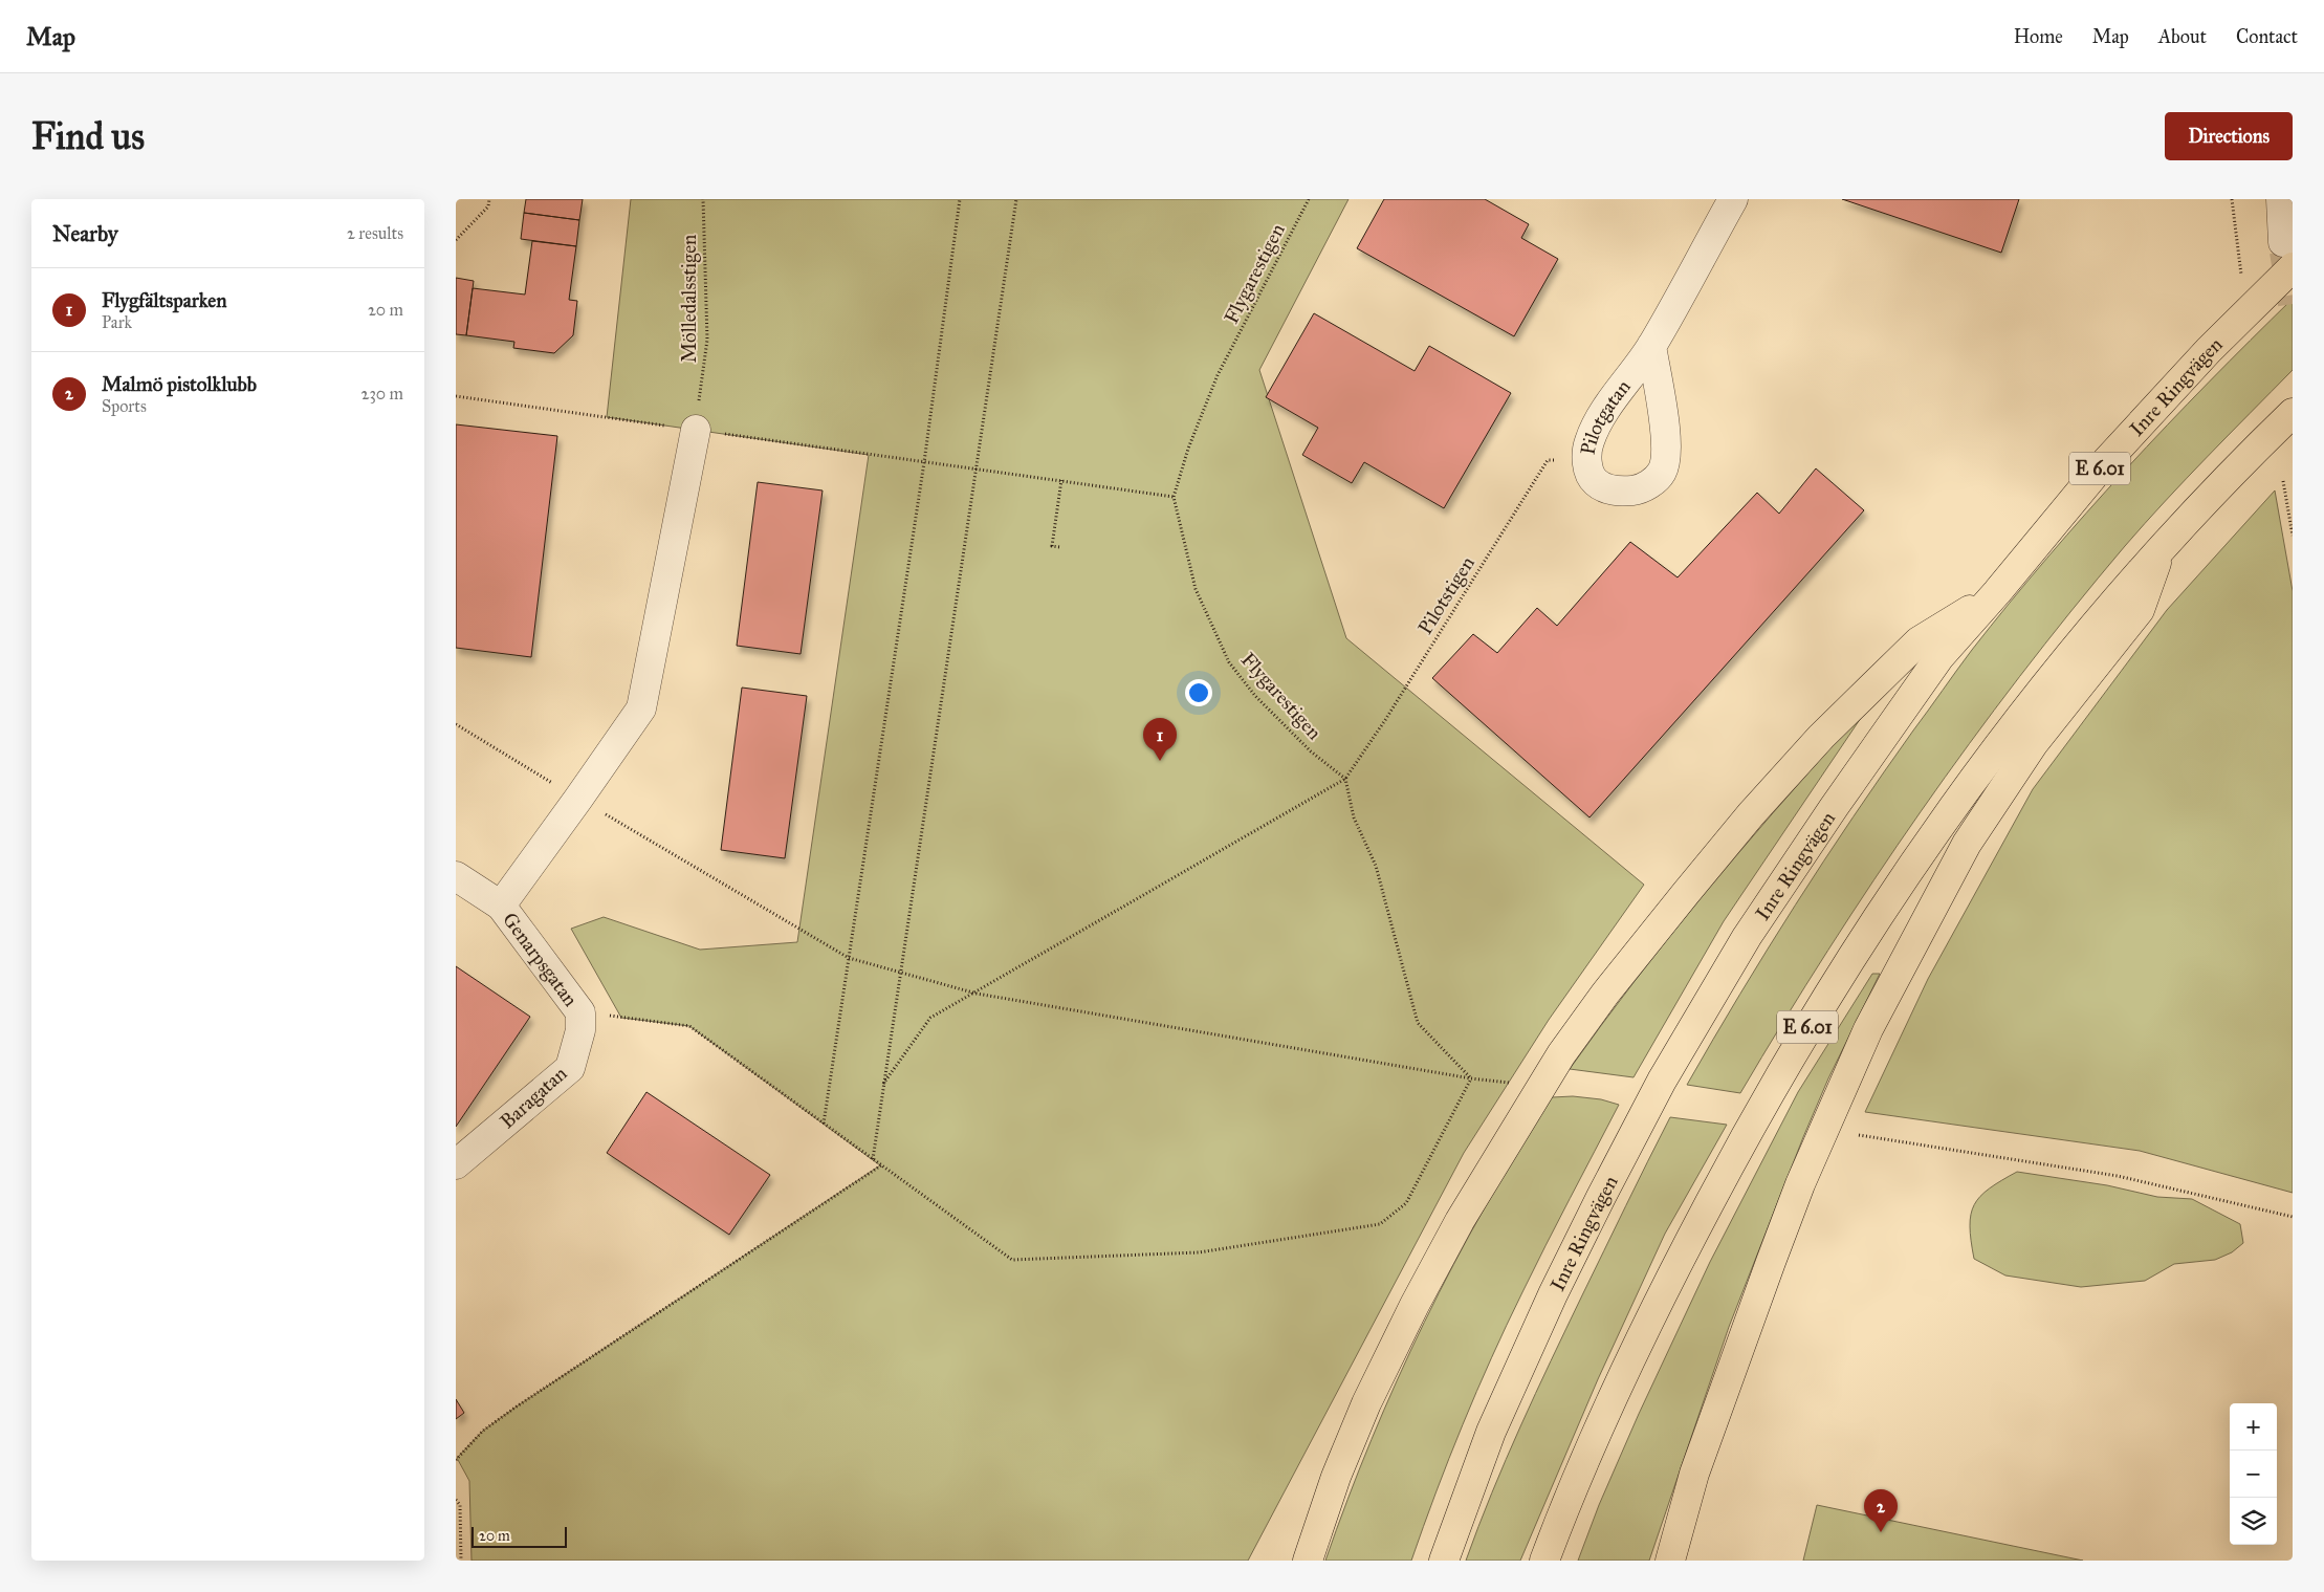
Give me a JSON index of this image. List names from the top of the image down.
{
  "streets": {
    "highway": ["Inre Ringvägen", "E 6.01"],
    "street": ["Pilotgatan", "Genarpsgatan", "Baragatan"],
    "path": ["Flygarestigen", "Mölledalsstigen", "Pilotstigen"]
  },
  "crossings": [
    ["Flygarestigen", "Pilotstigen"],
    ["Pilotgatan", "Pilotstigen"],
    ["Genarpsgatan", "Baragatan"]
  ],
  "scale_bar": "20 m",
  "page": {
    "header": "Map",
    "nav": [
      "Home",
      "Map",
      "About",
      "Contact"
    ],
    "buttons": "Directions",
    "title": "Find us",
    "heading": ["Nearby", "2 results"],
    "list": [
      {
        "mark": "1",
        "name": "Flygfältsparken",
        "note": "Park",
        "value": "20 m"
      },
      {
        "mark": "2",
        "name": "Malmö pistolklubb",
        "note": "Sports",
        "value": "230 m"
      }
    ],
    "pins": ["1", "2"],
    "map_buttons": ["+", "−"],
    "scale": "20 m"
  }
}
